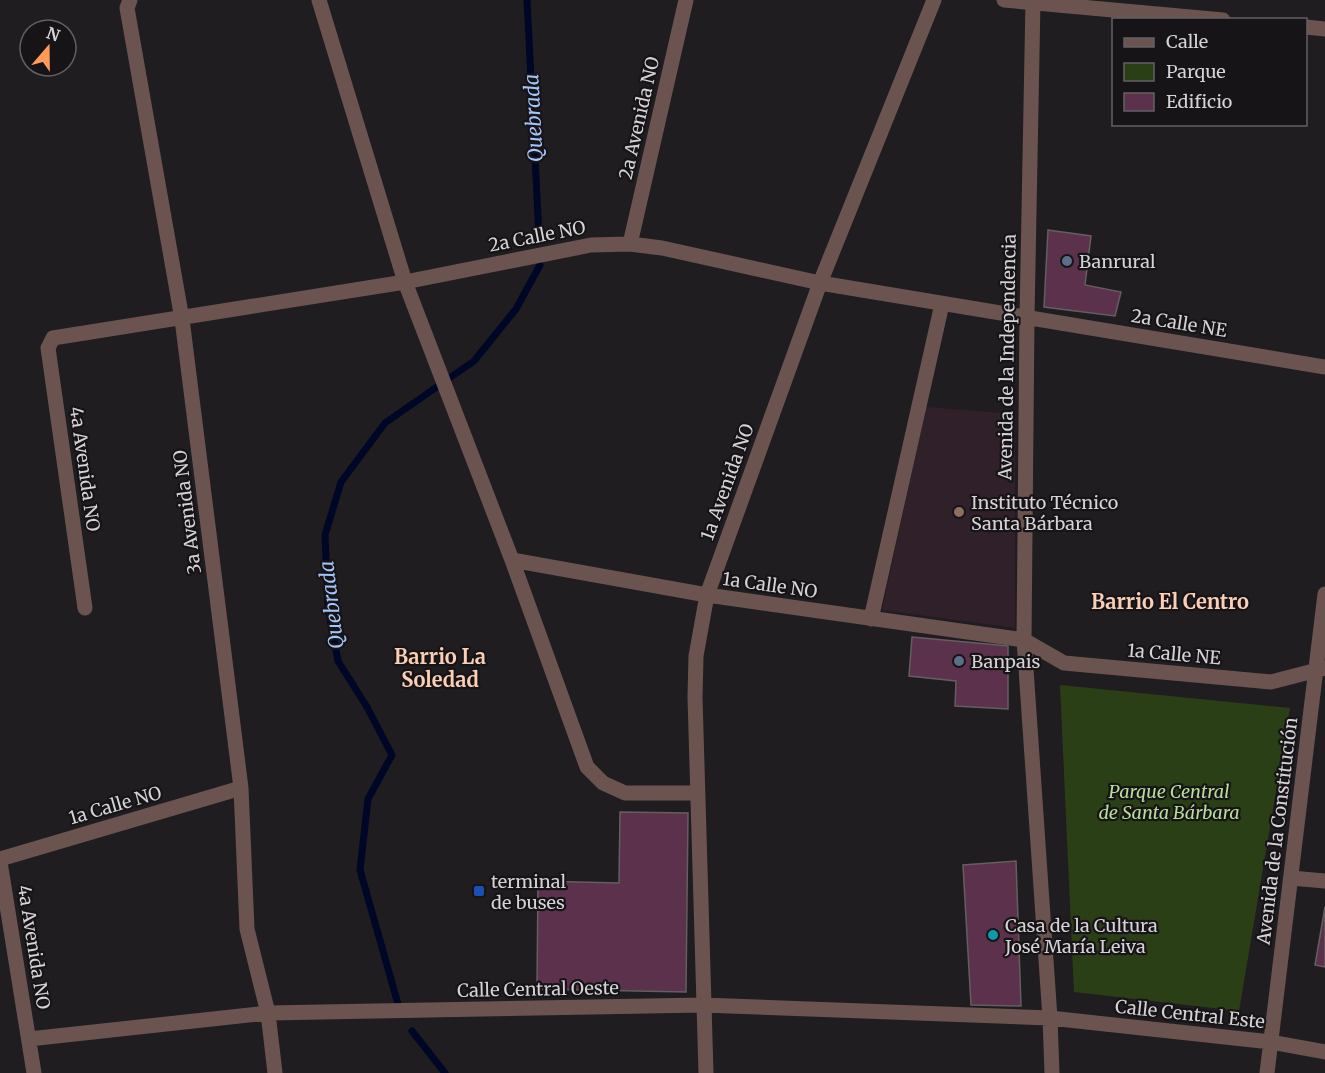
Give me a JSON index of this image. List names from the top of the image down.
{
  "streets": {
    "street": [
      "2a Avenida NO",
      "2a Calle NO",
      "2a Calle NE",
      "Avenida de la Independencia",
      "4a Avenida NO",
      "1a Avenida NO",
      "3a Avenida NO",
      "1a Calle NO",
      "1a Calle NE",
      "Avenida de la Constitución",
      "Calle Central Oeste",
      "Calle Central Este"
    ]
  },
  "crossings": [
    ["2a Avenida NO", "2a Calle NO"],
    ["2a Calle NO", "2a Calle NE"],
    ["2a Calle NO", "Avenida de la Independencia"],
    ["2a Calle NO", "4a Avenida NO"],
    ["2a Calle NO", "1a Avenida NO"],
    ["2a Calle NO", "3a Avenida NO"],
    ["2a Calle NE", "Avenida de la Independencia"],
    ["Avenida de la Independencia", "1a Calle NO"],
    ["Avenida de la Independencia", "1a Calle NE"],
    ["Avenida de la Independencia", "Calle Central Oeste"],
    ["Avenida de la Independencia", "Calle Central Este"],
    ["4a Avenida NO", "1a Calle NO"],
    ["4a Avenida NO", "Calle Central Oeste"],
    ["1a Avenida NO", "1a Calle NO"],
    ["1a Avenida NO", "Calle Central Oeste"],
    ["3a Avenida NO", "1a Calle NO"],
    ["3a Avenida NO", "Calle Central Oeste"],
    ["1a Calle NO", "1a Calle NE"],
    ["1a Calle NE", "Avenida de la Constitución"],
    ["Avenida de la Constitución", "Calle Central Este"],
    ["Calle Central Oeste", "Calle Central Este"]
  ],
  "districts": ["Barrio El Centro", "Barrio La Soledad"],
  "water": ["Quebrada"],
  "parks": ["Parque Central de Santa Bárbara"],
  "places": {
    "other": [
      "Banrural",
      "Instituto Técnico Santa Bárbara",
      "Banpais",
      "Casa de la Cultura José María Leiva"
    ],
    "transit": ["terminal de buses"]
  },
  "legend": ["Calle", "Parque", "Edificio"],
  "north": "top"
}
